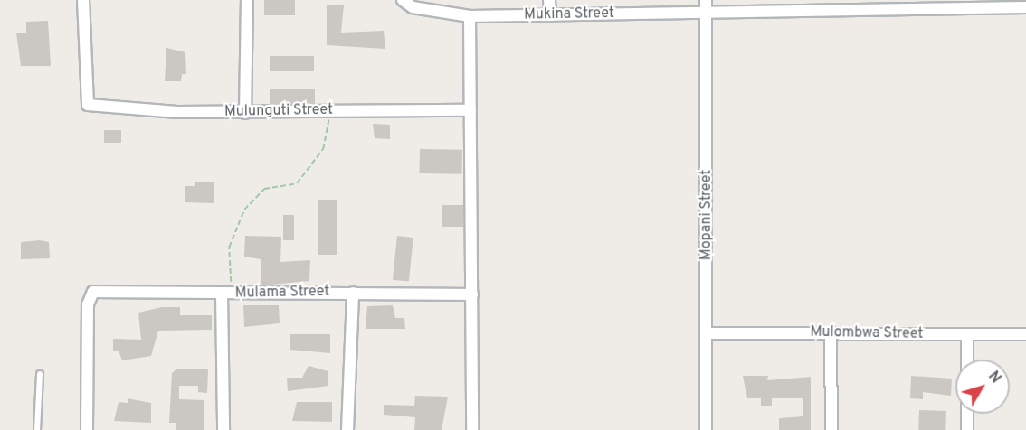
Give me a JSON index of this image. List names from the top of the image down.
{
  "streets": {
    "street": [
      "Mukina Street",
      "Mulunguti Street",
      "Mopani Street",
      "Mulama Street",
      "Mulombwa Street"
    ]
  },
  "crossings": [
    ["Mukina Street", "Mopani Street"],
    ["Mopani Street", "Mulombwa Street"]
  ],
  "north": "top right"
}
